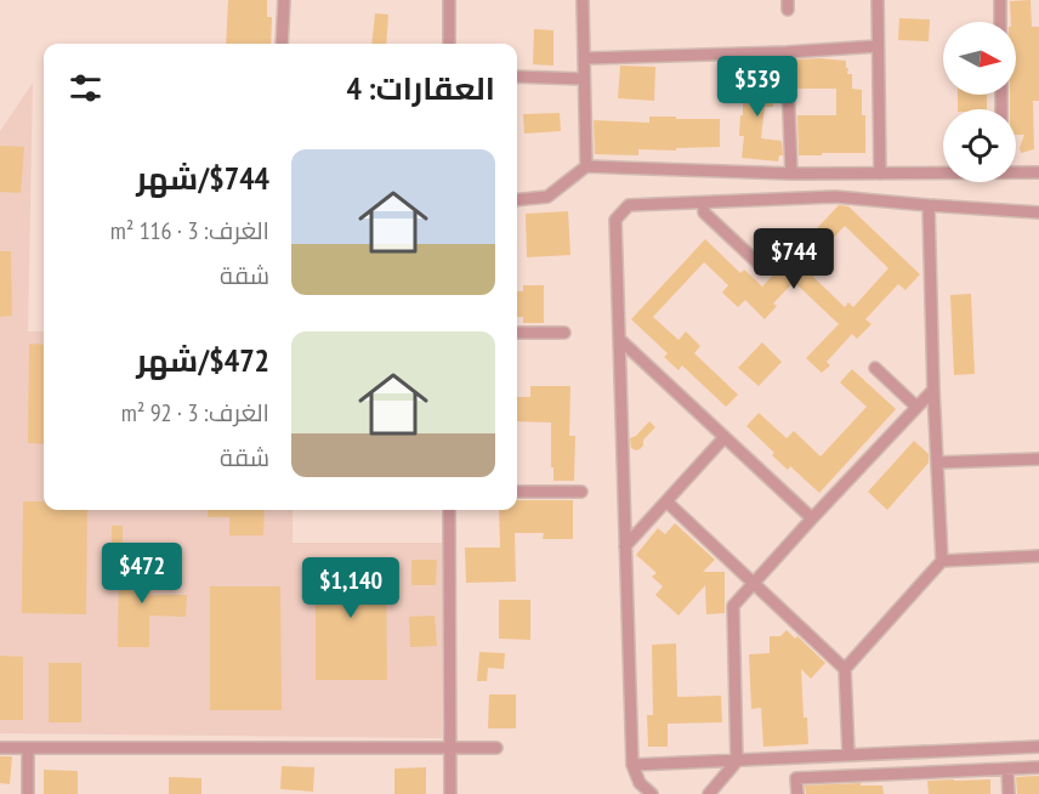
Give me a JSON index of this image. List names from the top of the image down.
{
  "north": "right",
  "page": {
    "heading": "العقارات: 4",
    "price": [
      "$539",
      "$744",
      "$472",
      "$1,140"
    ],
    "list": [
      {
        "name": "$744/شهر",
        "note": "الغرف: 3 · 116 m² · شقة"
      },
      {
        "name": "$472/شهر",
        "note": "الغرف: 3 · 92 m² · شقة"
      }
    ]
  }
}
